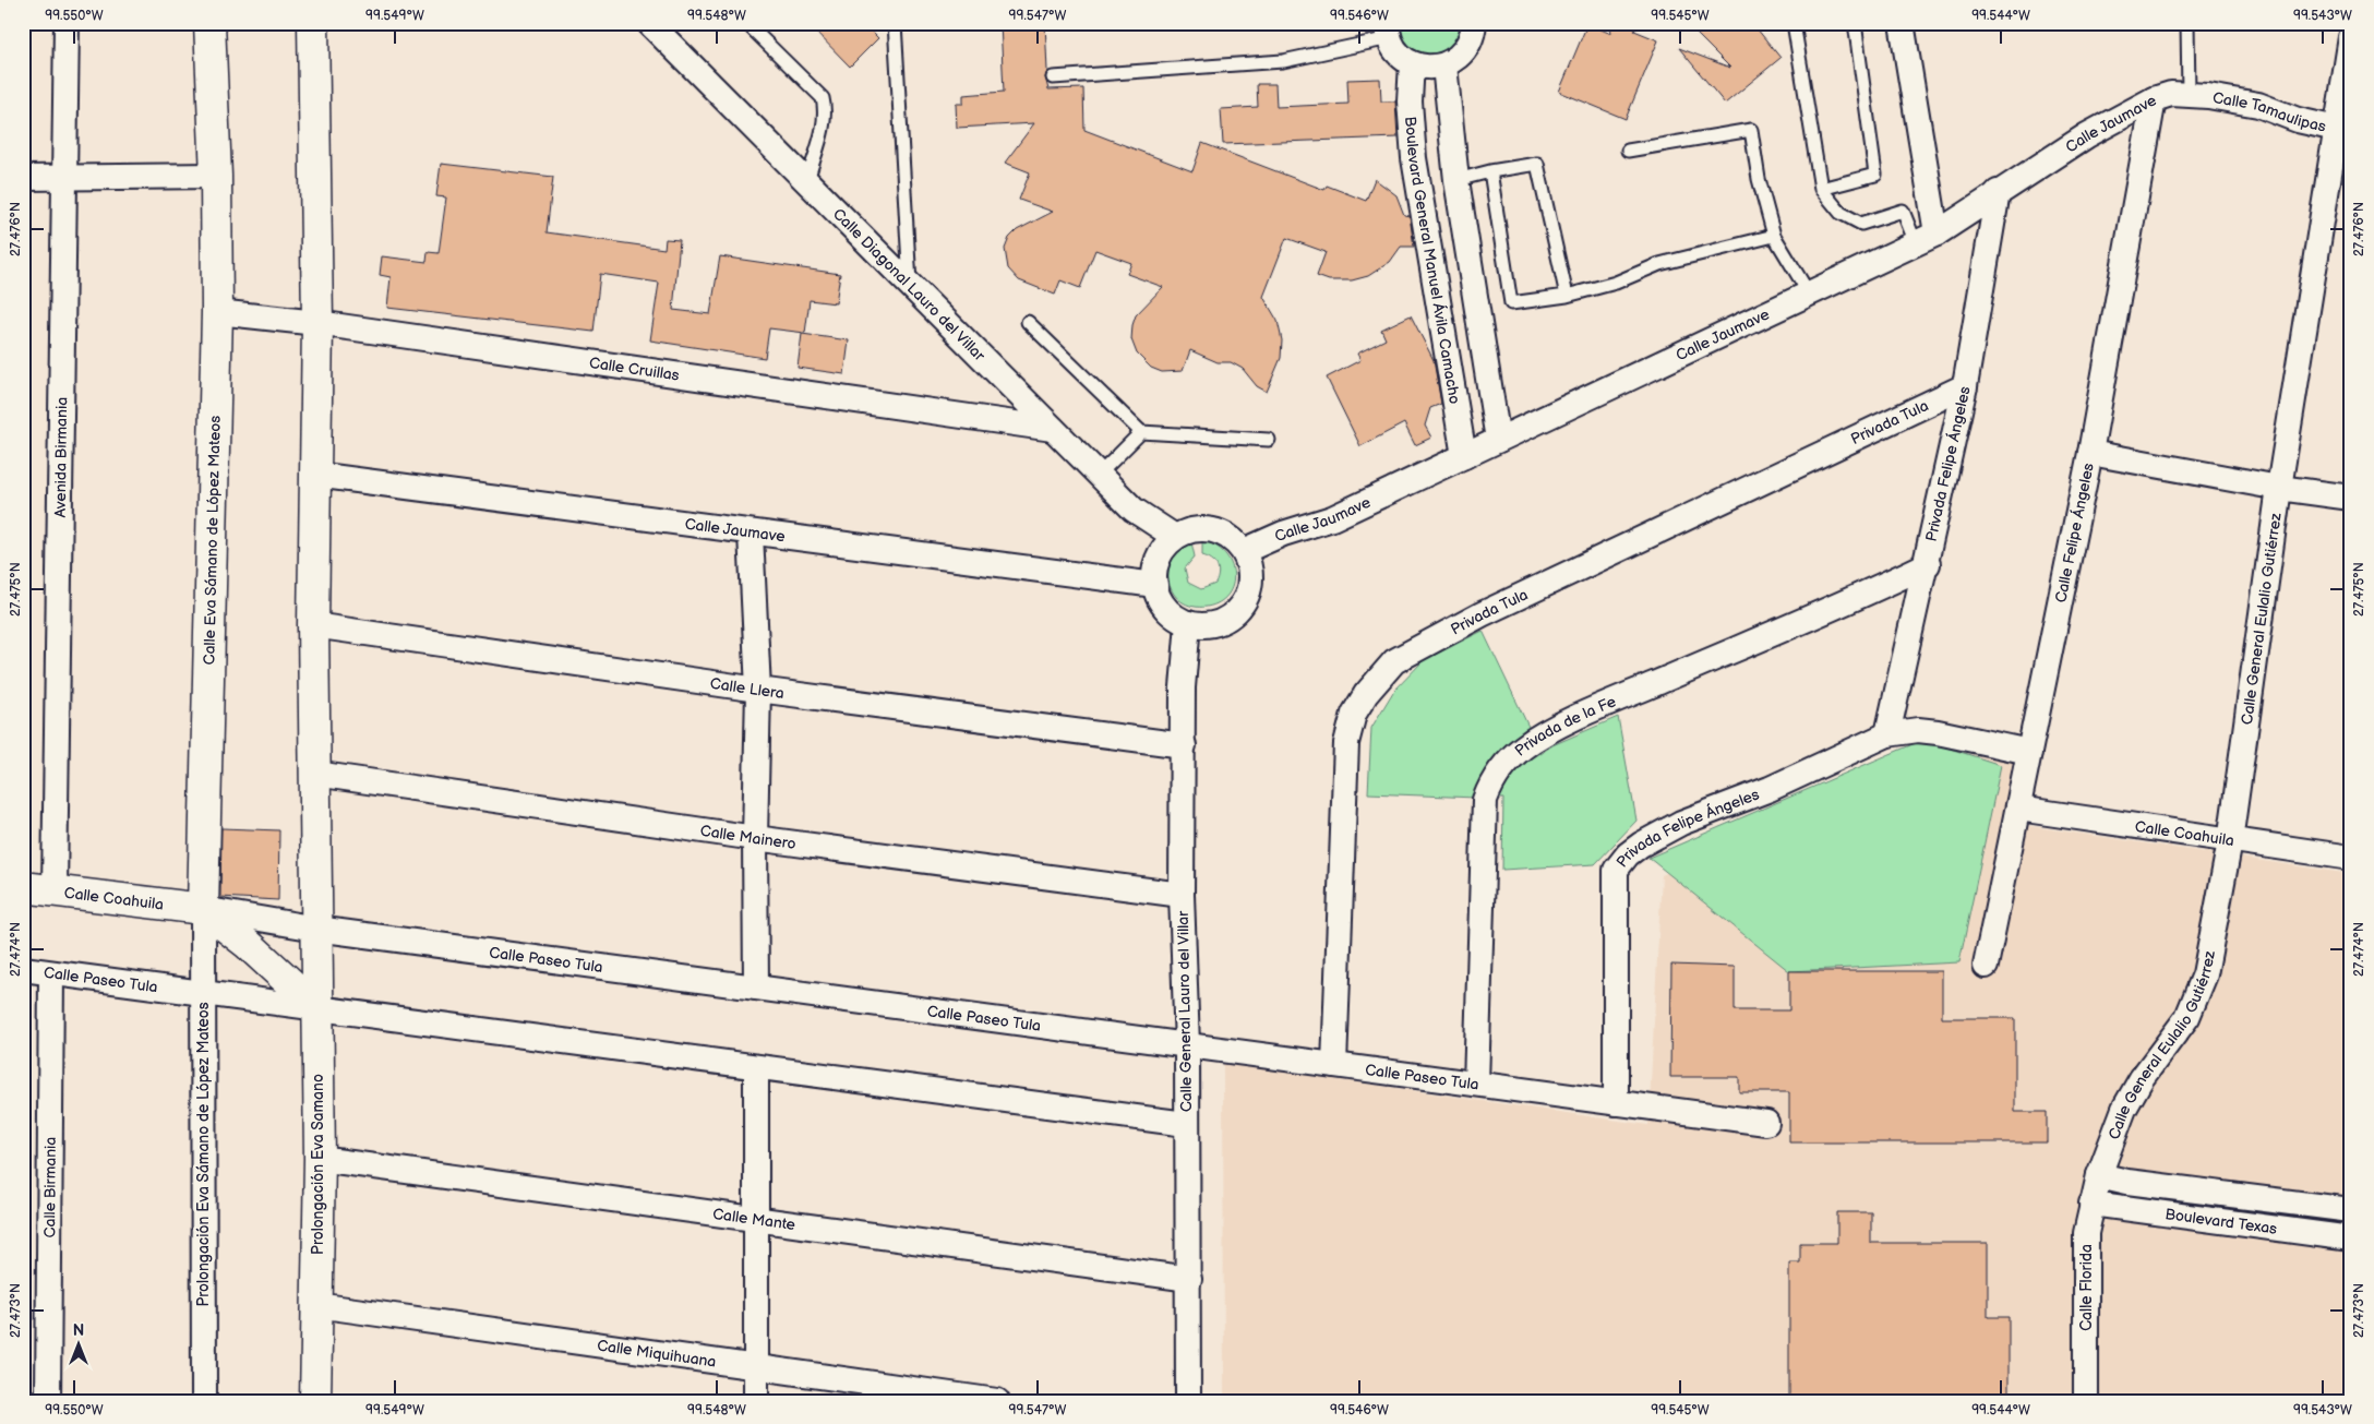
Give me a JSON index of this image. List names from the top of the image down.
{
  "streets": {
    "main road": ["Calle Eva Sámano de López Mateos", "Calle Coahuila", "Prolongación Eva Samano"],
    "street": [
      "Calle Tamaulipas",
      "Calle Jaumave",
      "Boulevard General Manuel Ávila Camacho",
      "Calle Diagonal Lauro del Villar",
      "Calle Cruillas",
      "Privada Tula",
      "Avenida Birmania",
      "Privada Felipe Ángeles",
      "Calle Felipe Ángeles",
      "Calle General Eulalio Gutiérrez",
      "Calle Llera",
      "Privada de la Fe",
      "Calle Mainero",
      "Calle Paseo Tula",
      "Calle General Lauro del Villar",
      "Prolongación Eva Sámano de López Mateos",
      "Calle Birmania",
      "Calle Mante",
      "Boulevard Texas",
      "Calle Florida",
      "Calle Miquihuana"
    ]
  },
  "crossings": [
    ["Calle Tamaulipas", "Calle Jaumave"],
    ["Calle Tamaulipas", "Calle General Eulalio Gutiérrez"],
    ["Calle Jaumave", "Boulevard General Manuel Ávila Camacho"],
    ["Calle Jaumave", "Calle Diagonal Lauro del Villar"],
    ["Calle Jaumave", "Privada Felipe Ángeles"],
    ["Calle Jaumave", "Calle Felipe Ángeles"],
    ["Calle Jaumave", "Calle General Lauro del Villar"],
    ["Calle Diagonal Lauro del Villar", "Calle Cruillas"],
    ["Calle Diagonal Lauro del Villar", "Calle General Lauro del Villar"],
    ["Calle Cruillas", "Calle Eva Sámano de López Mateos"],
    ["Privada Tula", "Privada Felipe Ángeles"],
    ["Privada Tula", "Calle Paseo Tula"],
    ["Avenida Birmania", "Calle Coahuila"],
    ["Privada Felipe Ángeles", "Calle Felipe Ángeles"],
    ["Privada Felipe Ángeles", "Privada de la Fe"],
    ["Privada Felipe Ángeles", "Calle Paseo Tula"],
    ["Calle Felipe Ángeles", "Calle Coahuila"],
    ["Calle Eva Sámano de López Mateos", "Calle Coahuila"],
    ["Calle Eva Sámano de López Mateos", "Calle Paseo Tula"],
    ["Calle Eva Sámano de López Mateos", "Prolongación Eva Sámano de López Mateos"],
    ["Calle General Eulalio Gutiérrez", "Calle Coahuila"],
    ["Calle General Eulalio Gutiérrez", "Boulevard Texas"],
    ["Calle General Eulalio Gutiérrez", "Calle Florida"],
    ["Calle Llera", "Calle General Lauro del Villar"],
    ["Privada de la Fe", "Calle Paseo Tula"],
    ["Calle Coahuila", "Calle Paseo Tula"],
    ["Calle Coahuila", "Prolongación Eva Sámano de López Mateos"],
    ["Calle Mainero", "Calle General Lauro del Villar"],
    ["Calle Paseo Tula", "Calle General Lauro del Villar"],
    ["Calle Paseo Tula", "Prolongación Eva Sámano de López Mateos"],
    ["Calle Paseo Tula", "Prolongación Eva Samano"],
    ["Calle Paseo Tula", "Calle Birmania"],
    ["Calle General Lauro del Villar", "Calle Mante"],
    ["Prolongación Eva Samano", "Calle Mante"],
    ["Prolongación Eva Samano", "Calle Miquihuana"],
    ["Boulevard Texas", "Calle Florida"]
  ],
  "north": "top",
  "coordinates": [
    "99.550°W",
    "99.549°W",
    "99.548°W",
    "99.547°W",
    "99.546°W",
    "99.545°W",
    "99.544°W",
    "99.543°W",
    "27.476°N",
    "27.475°N",
    "27.474°N",
    "27.473°N"
  ]
}
